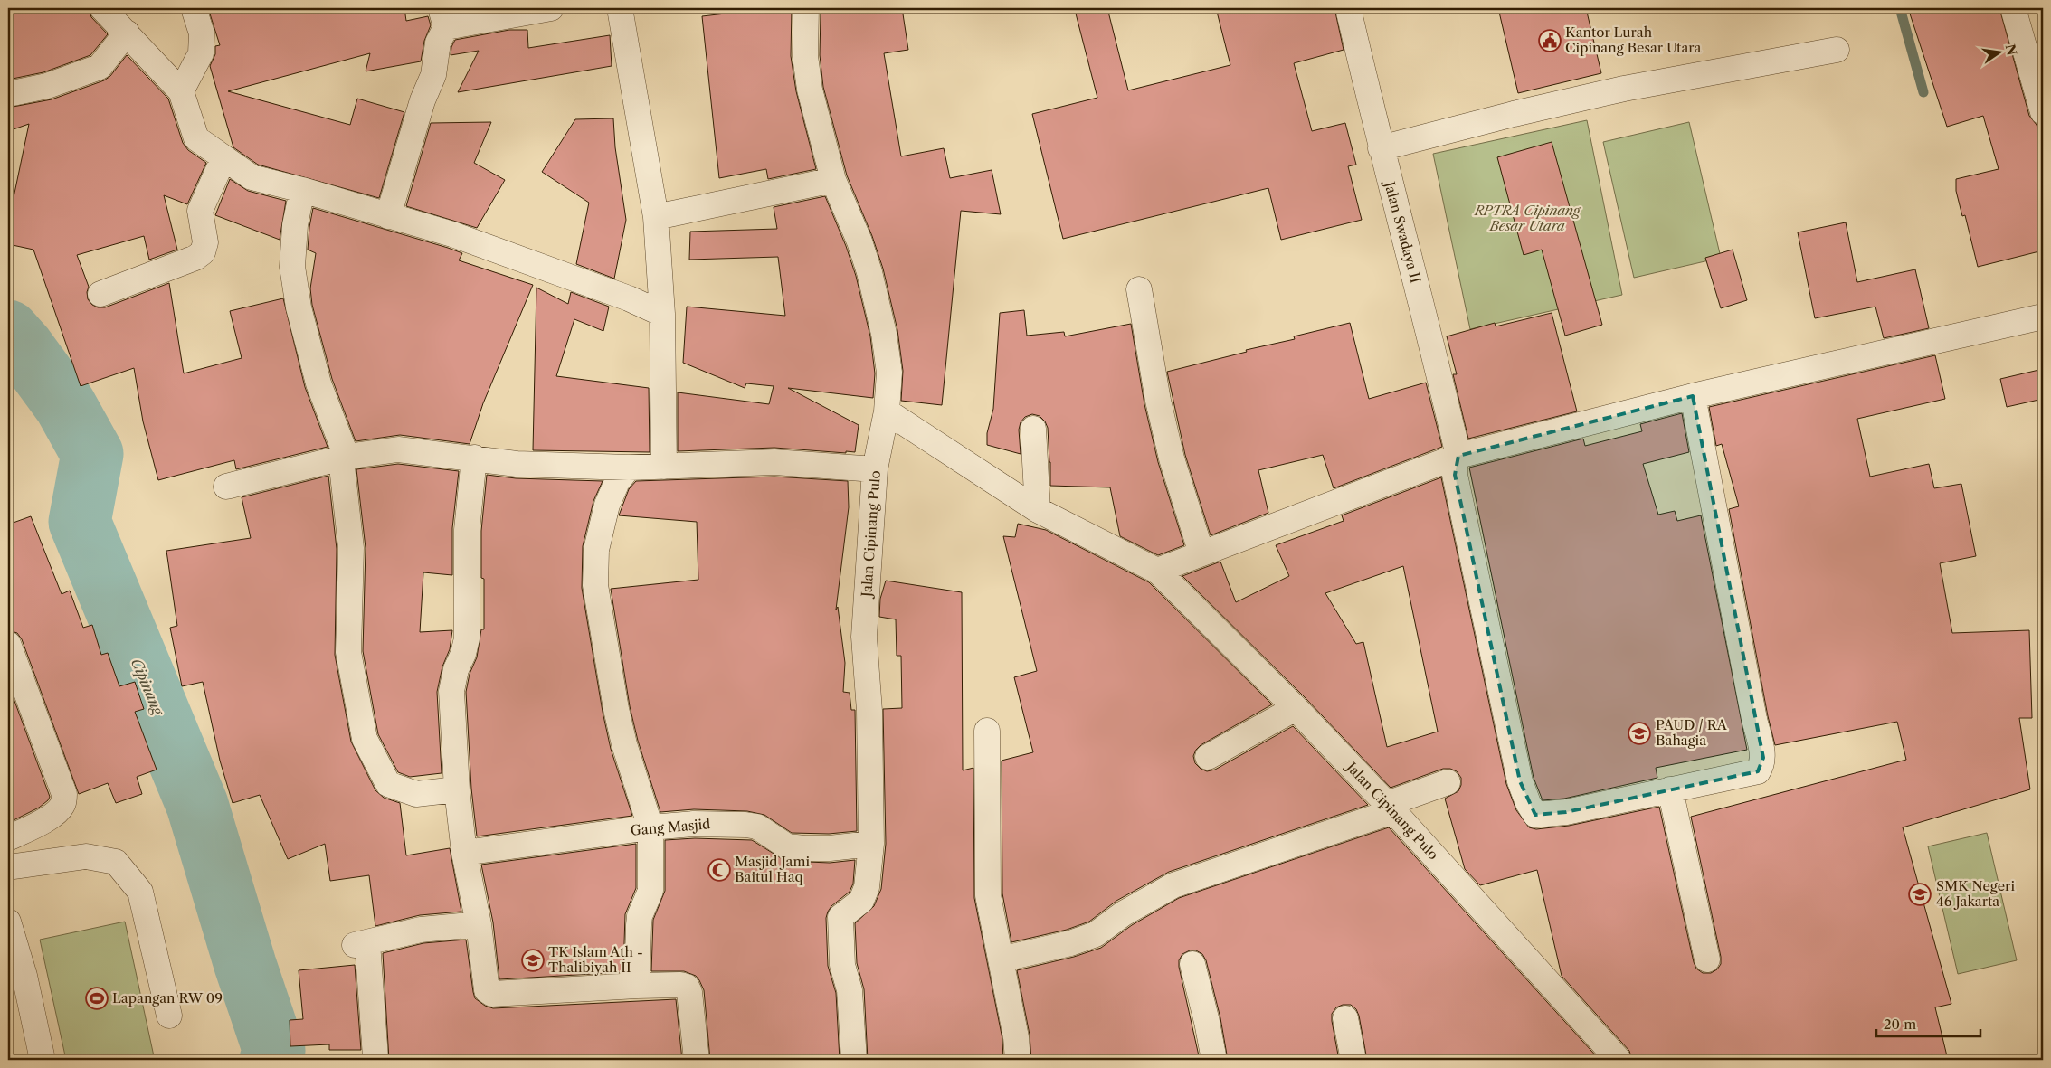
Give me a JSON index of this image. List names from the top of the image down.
{
  "streets": {
    "street": ["Jalan Swadaya II", "Jalan Cipinang Pulo", "Gang Masjid"]
  },
  "crossings": [
    ["Jalan Cipinang Pulo", "Gang Masjid"]
  ],
  "water": ["Cipinang"],
  "parks": ["RPTRA Cipinang Besar Utara"],
  "places": {
    "public building": ["Kantor Lurah Cipinang Besar Utara"],
    "school or university": ["PAUD / RA Bahagia", "SMK Negeri 46 Jakarta", "TK Islam Ath - Thalibiyah II"],
    "mosque": ["Masjid Jami Baitul Haq"],
    "sports": ["Lapangan RW 09"]
  },
  "scale_bar": "20 m",
  "north": "right"
}
